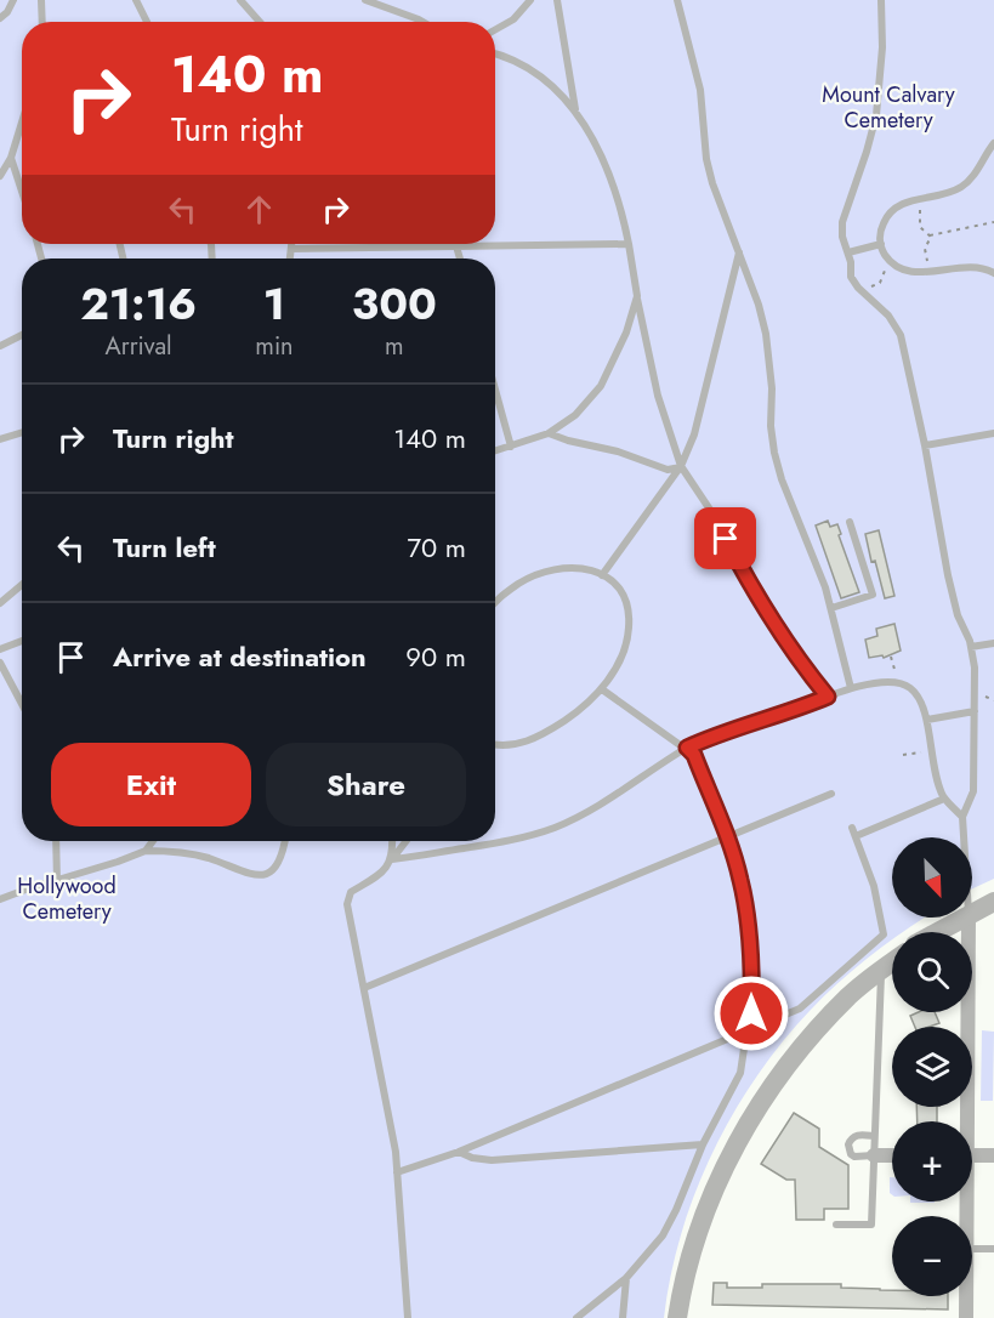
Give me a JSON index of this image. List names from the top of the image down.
{
  "parks": ["Mount Calvary Cemetery", "Hollywood Cemetery"],
  "north": "bottom right",
  "page": {
    "turn": ["140 m", "Turn right"],
    "eta": [
      "21:16",
      "Arrival",
      "1",
      "min",
      "300",
      "m"
    ],
    "list": [
      {
        "name": "Turn right",
        "value": "140 m"
      },
      {
        "name": "Turn left",
        "value": "70 m"
      },
      {
        "name": "Arrive at destination",
        "value": "90 m"
      }
    ],
    "buttons": ["Exit", "Share"],
    "map_buttons": ["+", "−"]
  }
}
